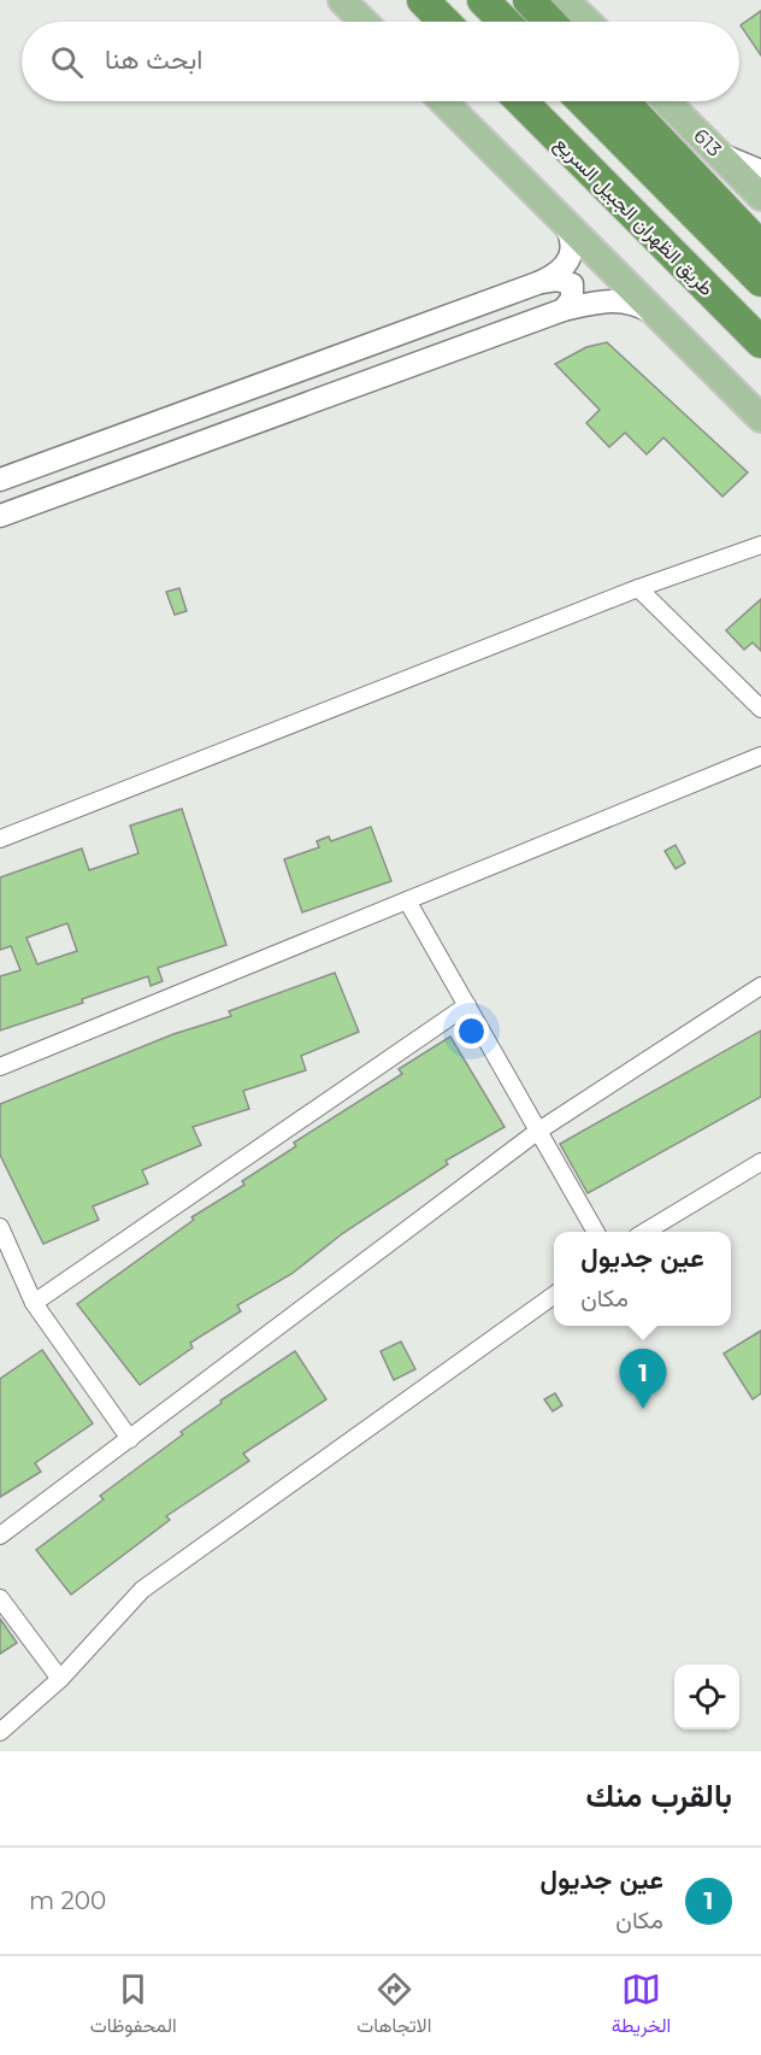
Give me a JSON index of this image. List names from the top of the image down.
{
  "streets": {
    "highway": ["طريق الظهران الجبيل السريع"],
    "main road": ["613"]
  },
  "page": {
    "search": "ابحث هنا",
    "popup": ["عين جديول", "مكان"],
    "pins": "1",
    "heading": "بالقرب منك",
    "list": [
      {
        "mark": "1",
        "name": "عين جديول",
        "note": "مكان",
        "value": "200 m"
      }
    ],
    "nav": ["الخريطة", "الاتجاهات", "المحفوظات"]
  }
}
